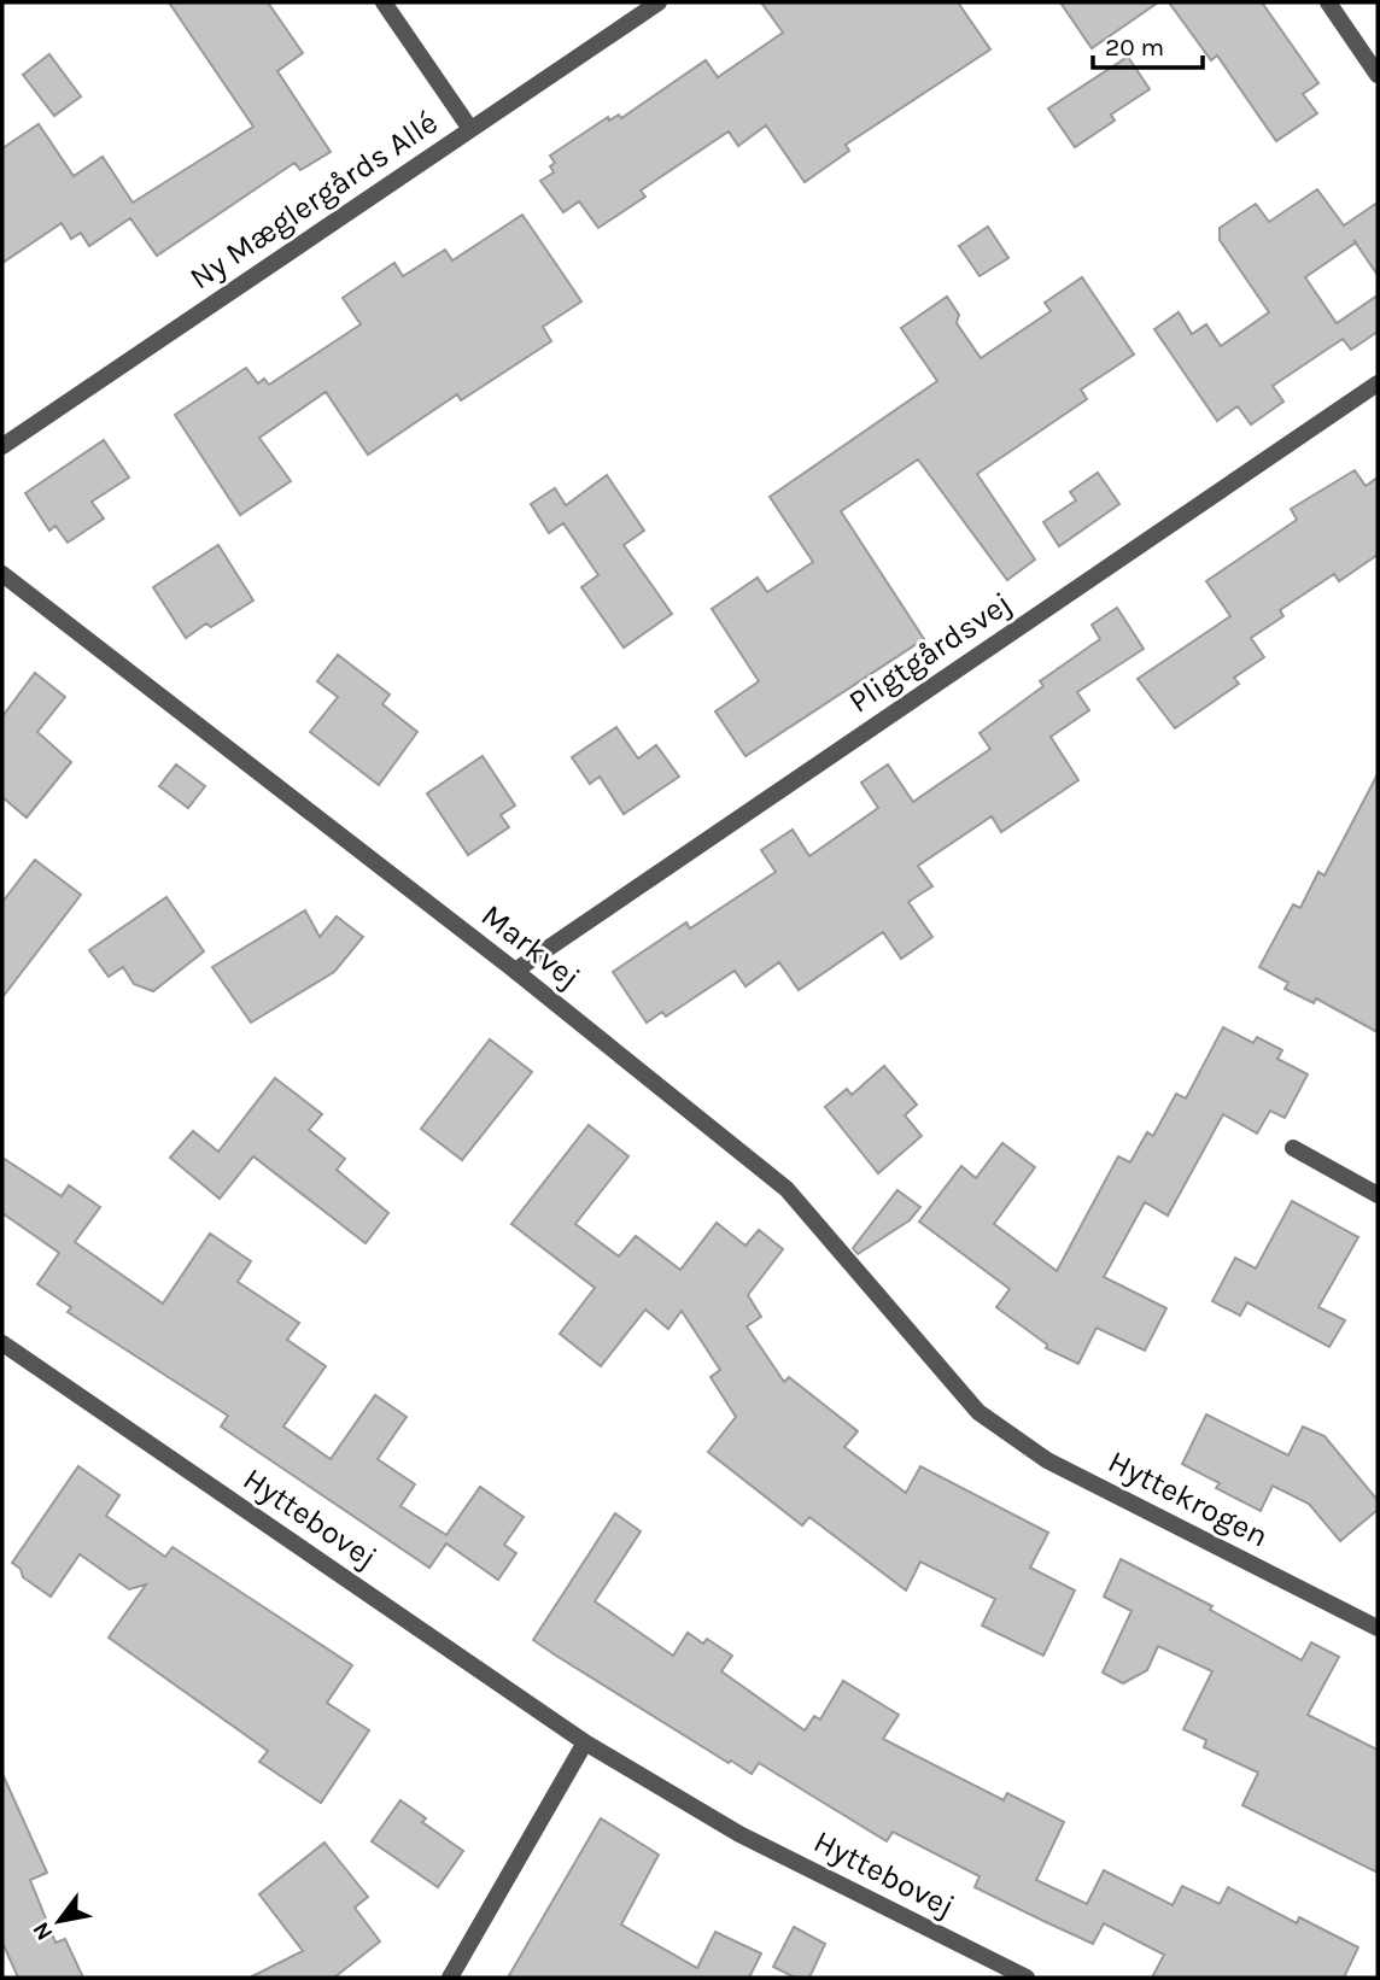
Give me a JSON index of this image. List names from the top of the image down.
{
  "streets": {
    "street": [
      "Ny Mæglergårds Allé",
      "Pligtgårdsvej",
      "Markvej",
      "Hyttekrogen",
      "Hyttebovej"
    ]
  },
  "crossings": [
    ["Pligtgårdsvej", "Markvej"],
    ["Markvej", "Hyttekrogen"]
  ],
  "scale_bar": "20 m",
  "north": "bottom left"
}
